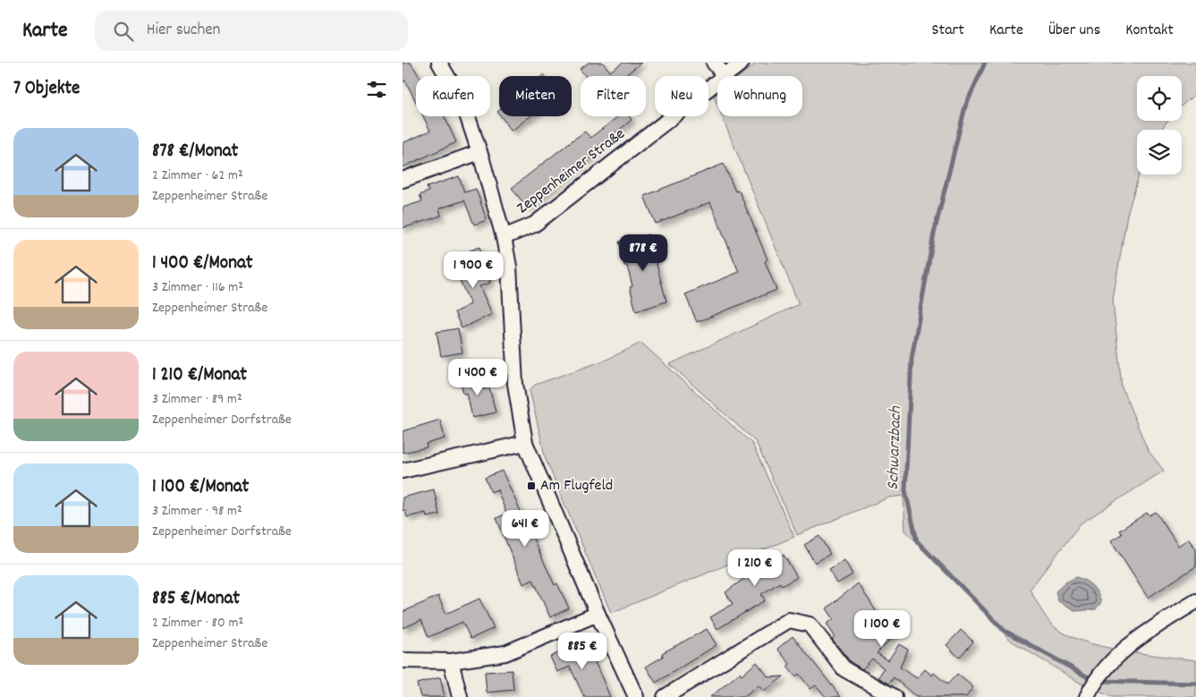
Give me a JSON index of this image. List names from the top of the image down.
{
  "streets": {
    "street": ["Zeppenheimer Straße"]
  },
  "water": ["Schwarzbach"],
  "places": {
    "transit": ["Am Flugfeld"]
  },
  "page": {
    "header": "Karte",
    "search": "Hier suchen",
    "nav": [
      "Start",
      "Karte",
      "Über uns",
      "Kontakt"
    ],
    "heading": "7 Objekte",
    "chip": [
      "Kaufen",
      "Mieten",
      "Filter",
      "Neu",
      "Wohnung"
    ],
    "list": [
      {
        "name": "878 €/Monat",
        "note": "2 Zimmer · 62 m² · Zeppenheimer Straße"
      },
      {
        "name": "1 400 €/Monat",
        "note": "3 Zimmer · 116 m² · Zeppenheimer Straße"
      },
      {
        "name": "1 210 €/Monat",
        "note": "3 Zimmer · 89 m² · Zeppenheimer Dorfstraße"
      },
      {
        "name": "1 100 €/Monat",
        "note": "3 Zimmer · 98 m² · Zeppenheimer Dorfstraße"
      },
      {
        "name": "885 €/Monat",
        "note": "2 Zimmer · 80 m² · Zeppenheimer Straße"
      }
    ],
    "price": [
      "878 €",
      "1 900 €",
      "1 400 €",
      "641 €",
      "1 210 €",
      "1 100 €",
      "885 €"
    ]
  }
}
